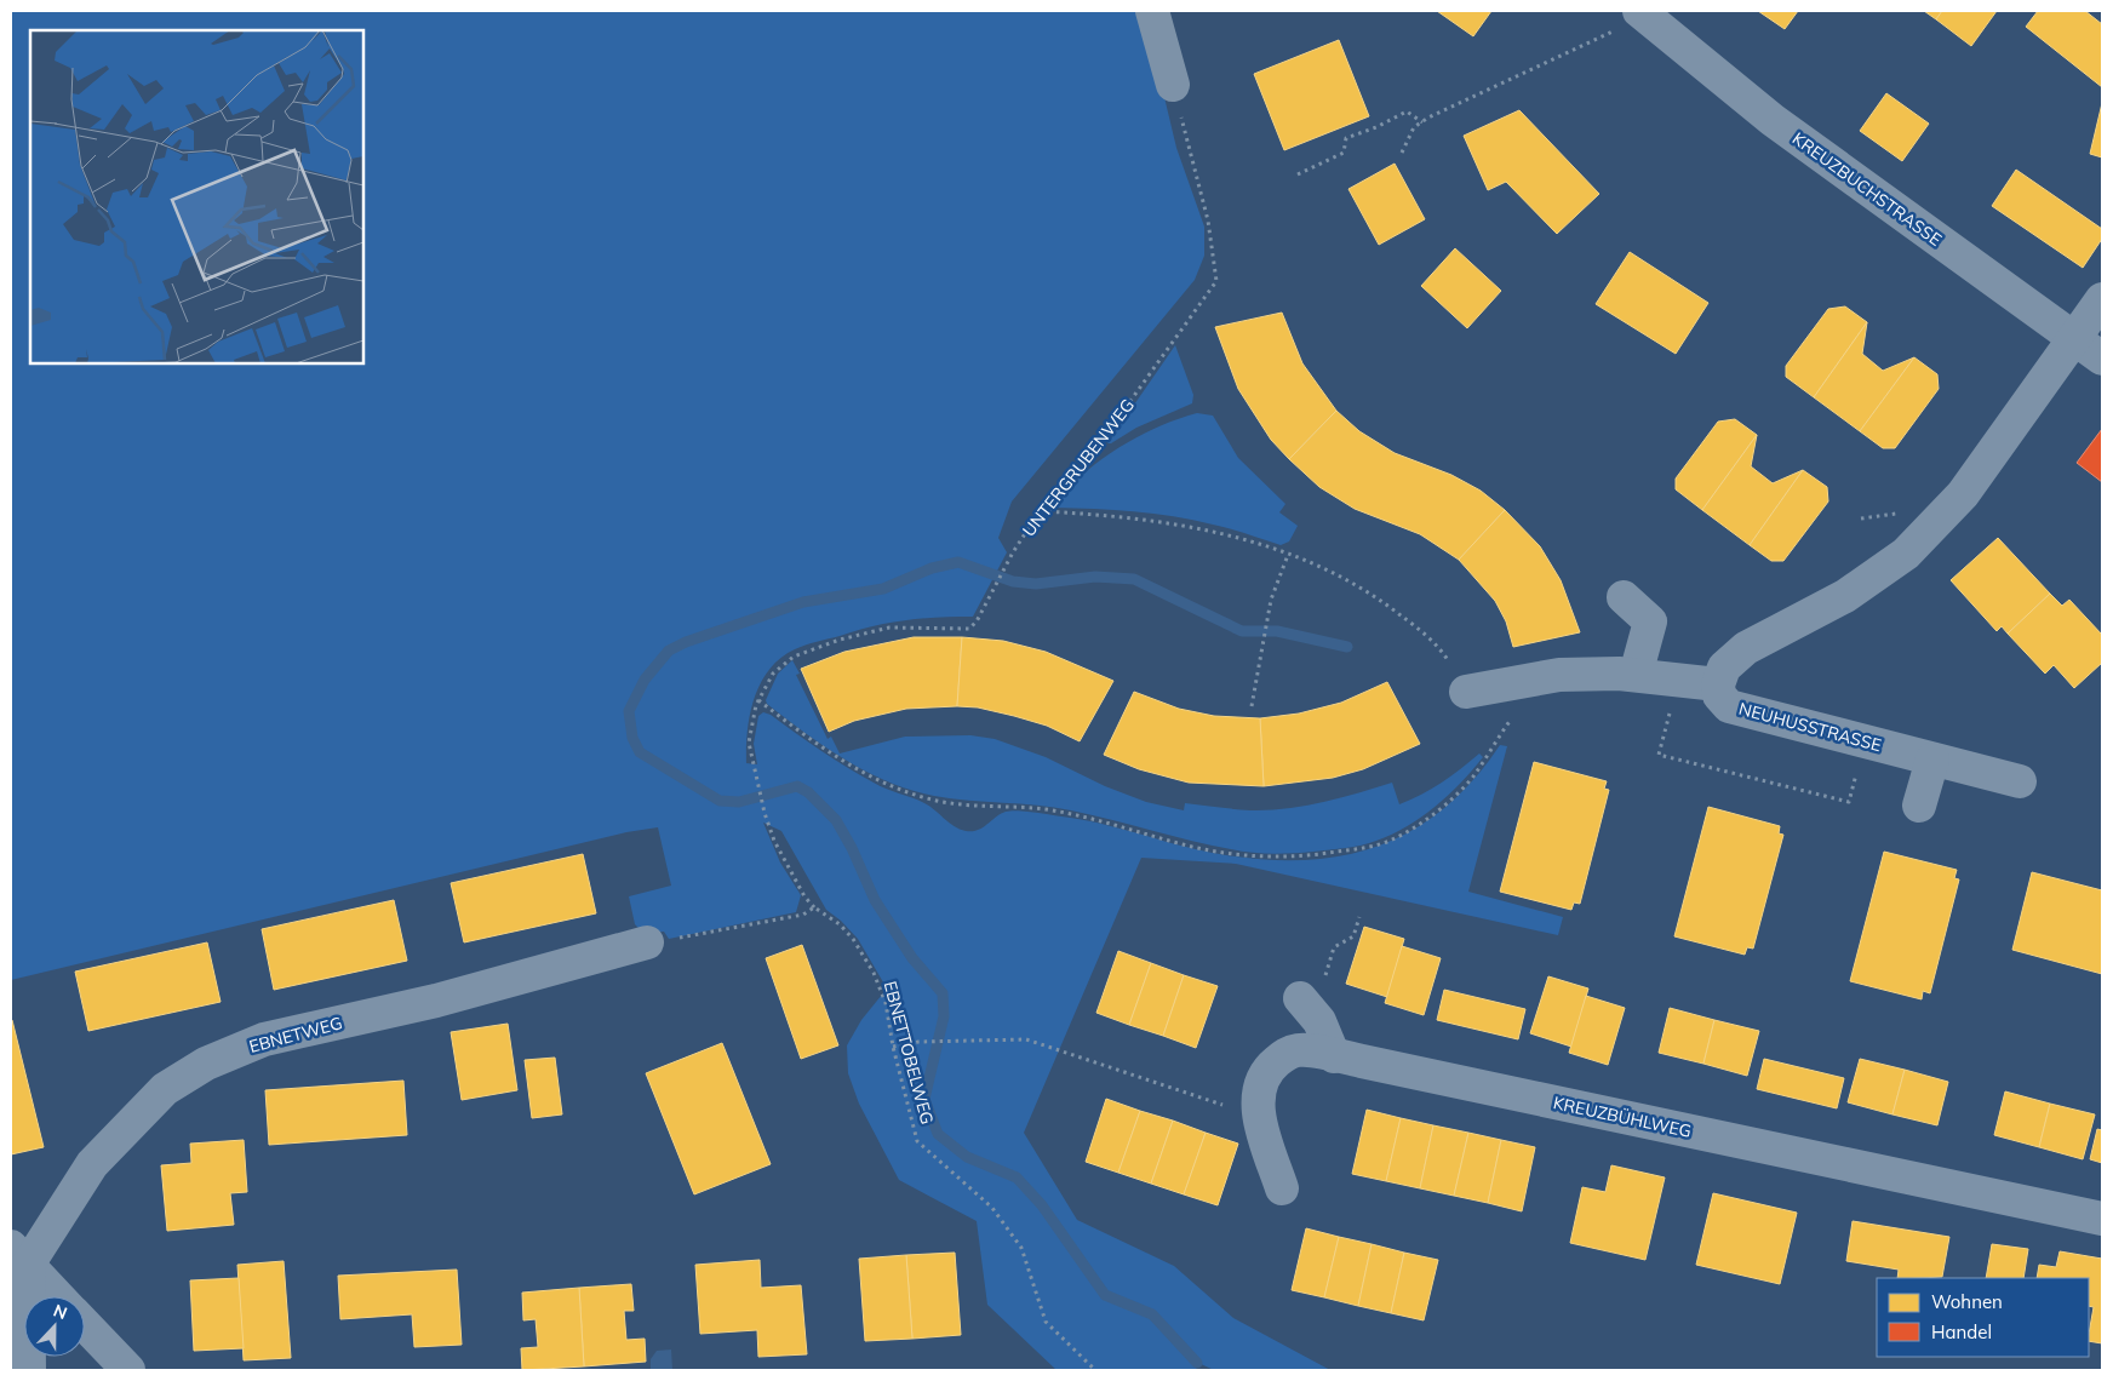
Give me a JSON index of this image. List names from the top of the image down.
{
  "streets": {
    "street": [
      "KREUZBUCHSTRASSE",
      "NEUHUSSTRASSE",
      "EBNETWEG",
      "KREUZBÜHLWEG"
    ],
    "path": ["UNTERGRUBENWEG", "EBNETTOBELWEG"]
  },
  "crossings": [
    ["UNTERGRUBENWEG", "EBNETTOBELWEG"]
  ],
  "legend": ["Wohnen", "Handel"],
  "north": "top"
}
